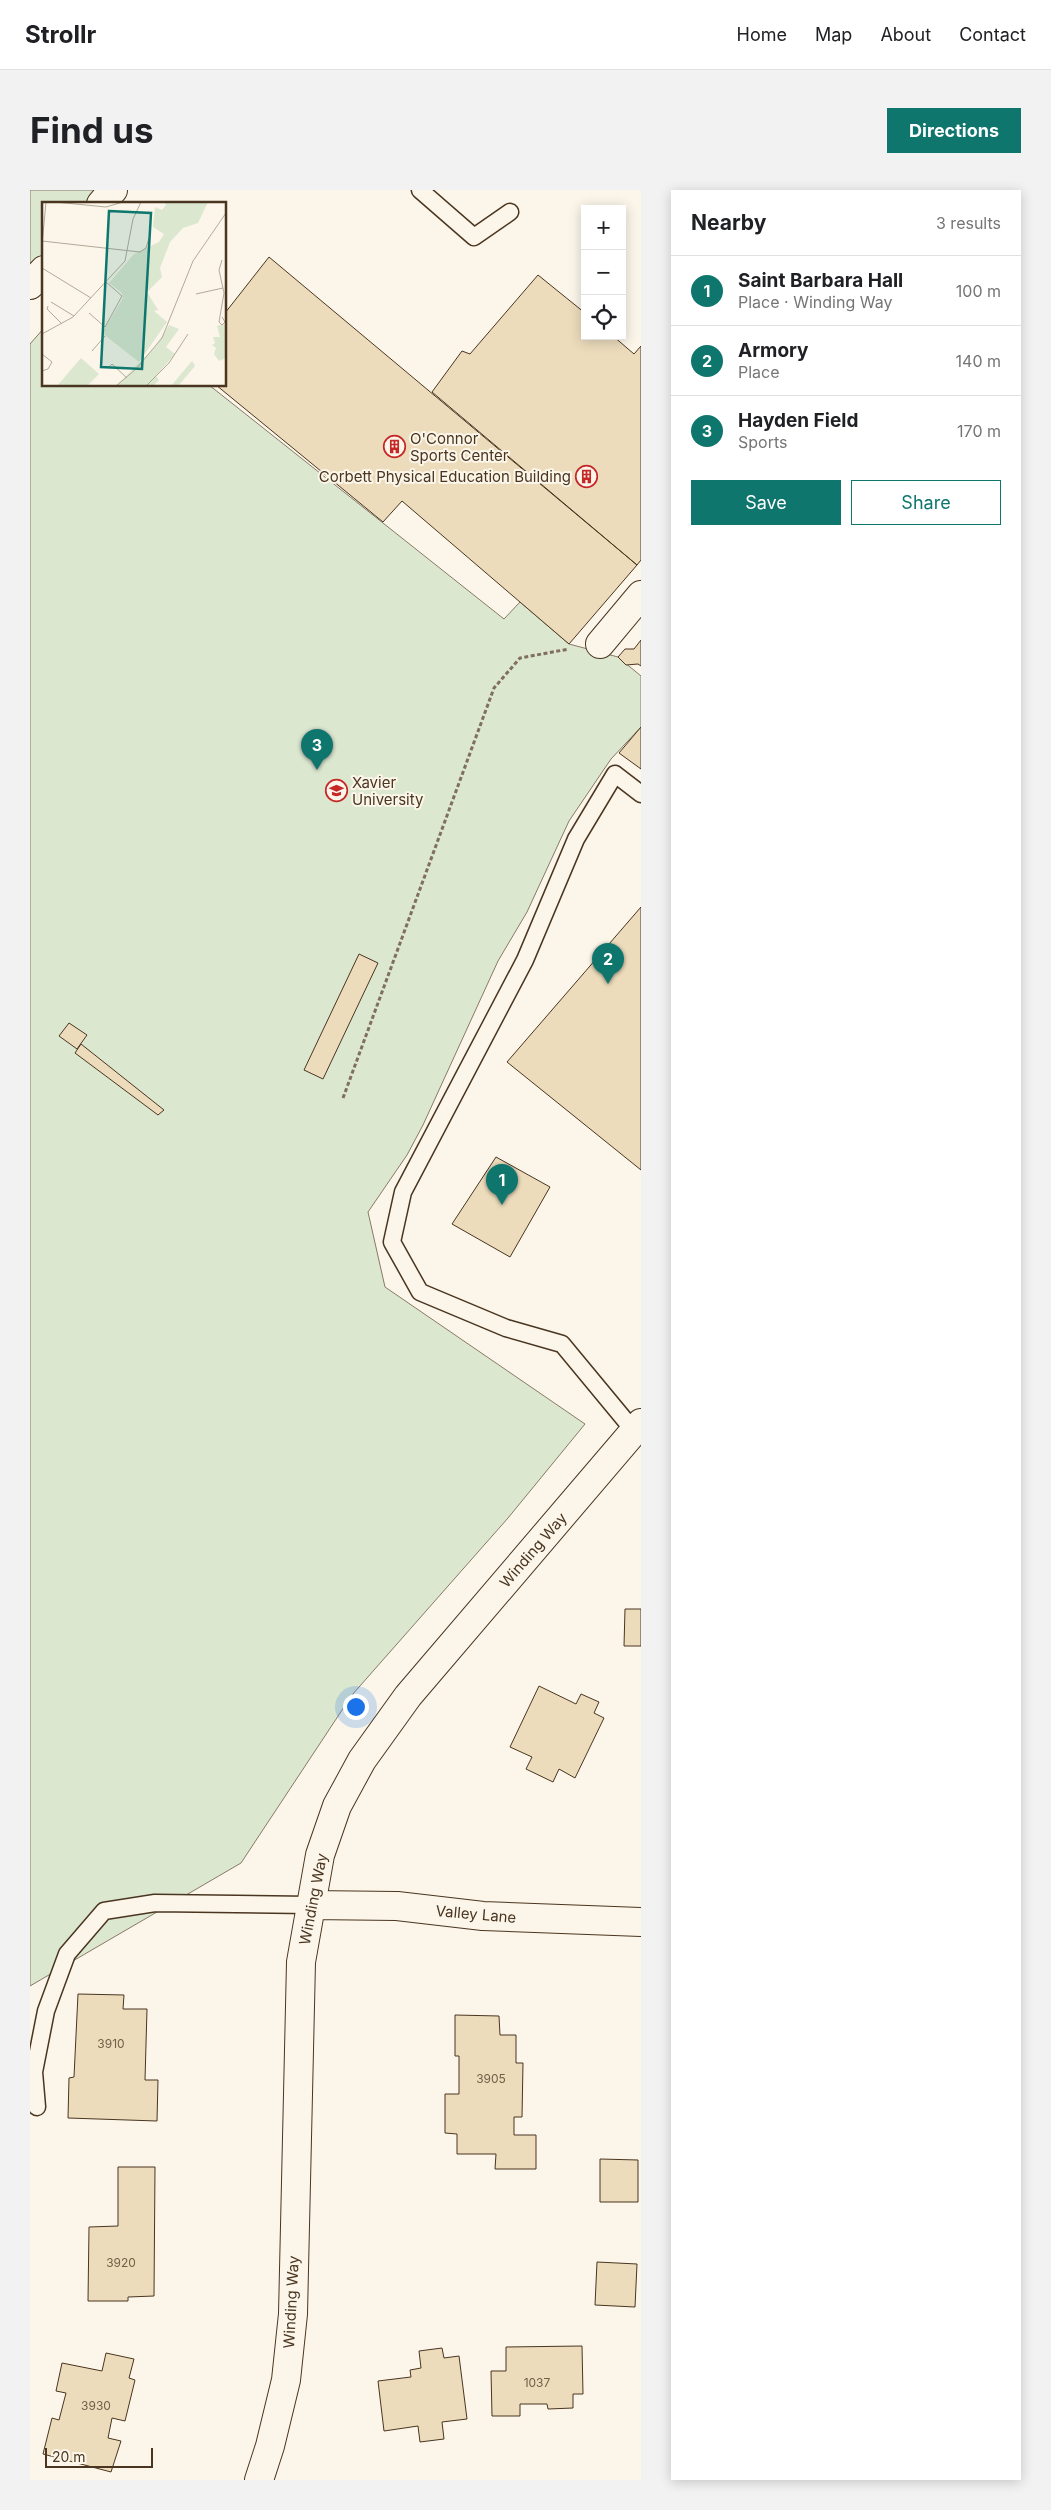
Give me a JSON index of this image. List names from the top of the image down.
{
  "streets": {
    "street": ["Winding Way", "Valley Lane"]
  },
  "crossings": [
    ["Winding Way", "Valley Lane"]
  ],
  "places": {
    "building": ["O'Connor Sports Center", "Corbett Physical Education Building"],
    "school or university": ["Xavier University"]
  },
  "house_numbers": [
    "3910",
    "3905",
    "3920",
    "1037",
    "3930"
  ],
  "scale_bar": "20 m",
  "page": {
    "header": "Strollr",
    "nav": [
      "Home",
      "Map",
      "About",
      "Contact"
    ],
    "buttons": [
      "Directions",
      ["Save", "Share"]
    ],
    "title": "Find us",
    "heading": ["Nearby", "3 results"],
    "map_buttons": ["+", "−"],
    "list": [
      {
        "mark": "1",
        "name": "Saint Barbara Hall",
        "note": "Place · Winding Way",
        "value": "100 m"
      },
      {
        "mark": "2",
        "name": "Armory",
        "note": "Place",
        "value": "140 m"
      },
      {
        "mark": "3",
        "name": "Hayden Field",
        "note": "Sports",
        "value": "170 m"
      }
    ],
    "pins": ["3", "2", "1"],
    "scale": "20 m"
  }
}
